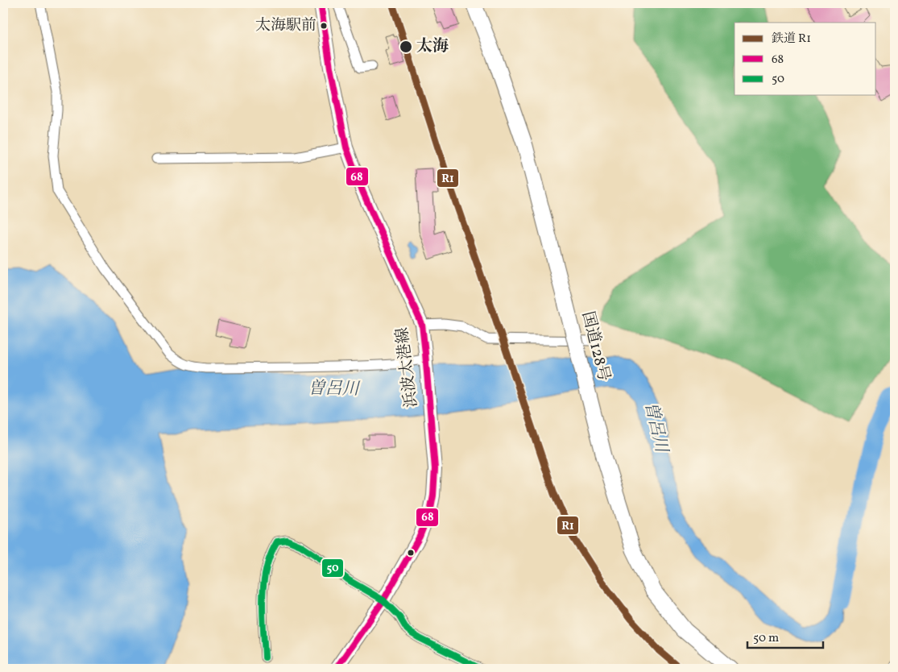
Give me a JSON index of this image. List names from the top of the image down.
{
  "streets": {
    "highway": ["国道128号"],
    "main road": ["浜波太港線"]
  },
  "water": ["曽呂川"],
  "places": ["太海駅前", "太海"],
  "lines": ["rail line R1", "transit line 68", "transit line 50"],
  "legend": ["鉄道 R1", "68", "50"],
  "scale_bar": "50 m"
}
